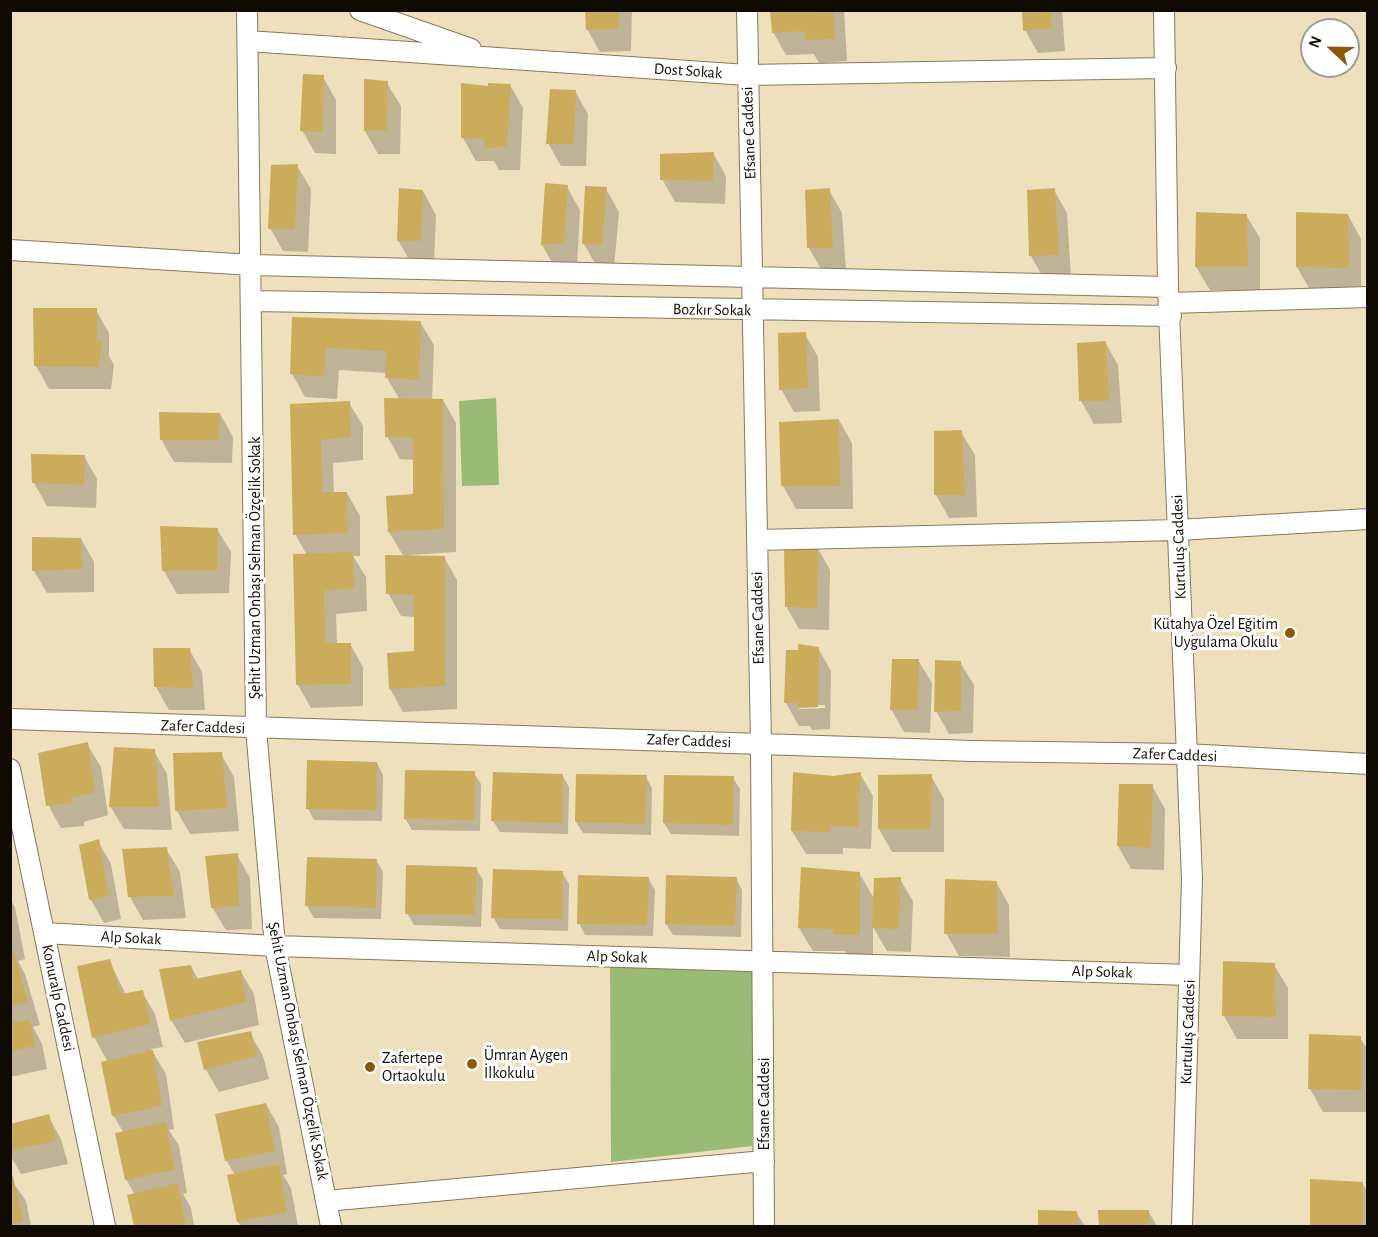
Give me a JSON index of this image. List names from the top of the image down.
{
  "streets": {
    "street": [
      "Dost Sokak",
      "Efsane Caddesi",
      "Bozkır Sokak",
      "Kurtuluş Caddesi",
      "Şehit Uzman Onbaşı Selman Özçelik Sokak",
      "Zafer Caddesi",
      "Alp Sokak",
      "Konuralp Caddesi"
    ]
  },
  "crossings": [
    ["Dost Sokak", "Efsane Caddesi"],
    ["Dost Sokak", "Kurtuluş Caddesi"],
    ["Dost Sokak", "Şehit Uzman Onbaşı Selman Özçelik Sokak"],
    ["Efsane Caddesi", "Bozkır Sokak"],
    ["Efsane Caddesi", "Zafer Caddesi"],
    ["Efsane Caddesi", "Alp Sokak"],
    ["Bozkır Sokak", "Kurtuluş Caddesi"],
    ["Bozkır Sokak", "Şehit Uzman Onbaşı Selman Özçelik Sokak"],
    ["Kurtuluş Caddesi", "Zafer Caddesi"],
    ["Kurtuluş Caddesi", "Alp Sokak"],
    ["Şehit Uzman Onbaşı Selman Özçelik Sokak", "Zafer Caddesi"],
    ["Şehit Uzman Onbaşı Selman Özçelik Sokak", "Alp Sokak"],
    ["Alp Sokak", "Konuralp Caddesi"]
  ],
  "places": ["Kütahya Özel Eğitim Uygulama Okulu", "Ümran Aygen İlkokulu", "Zafertepe Ortaokulu"],
  "north": "left"
}
